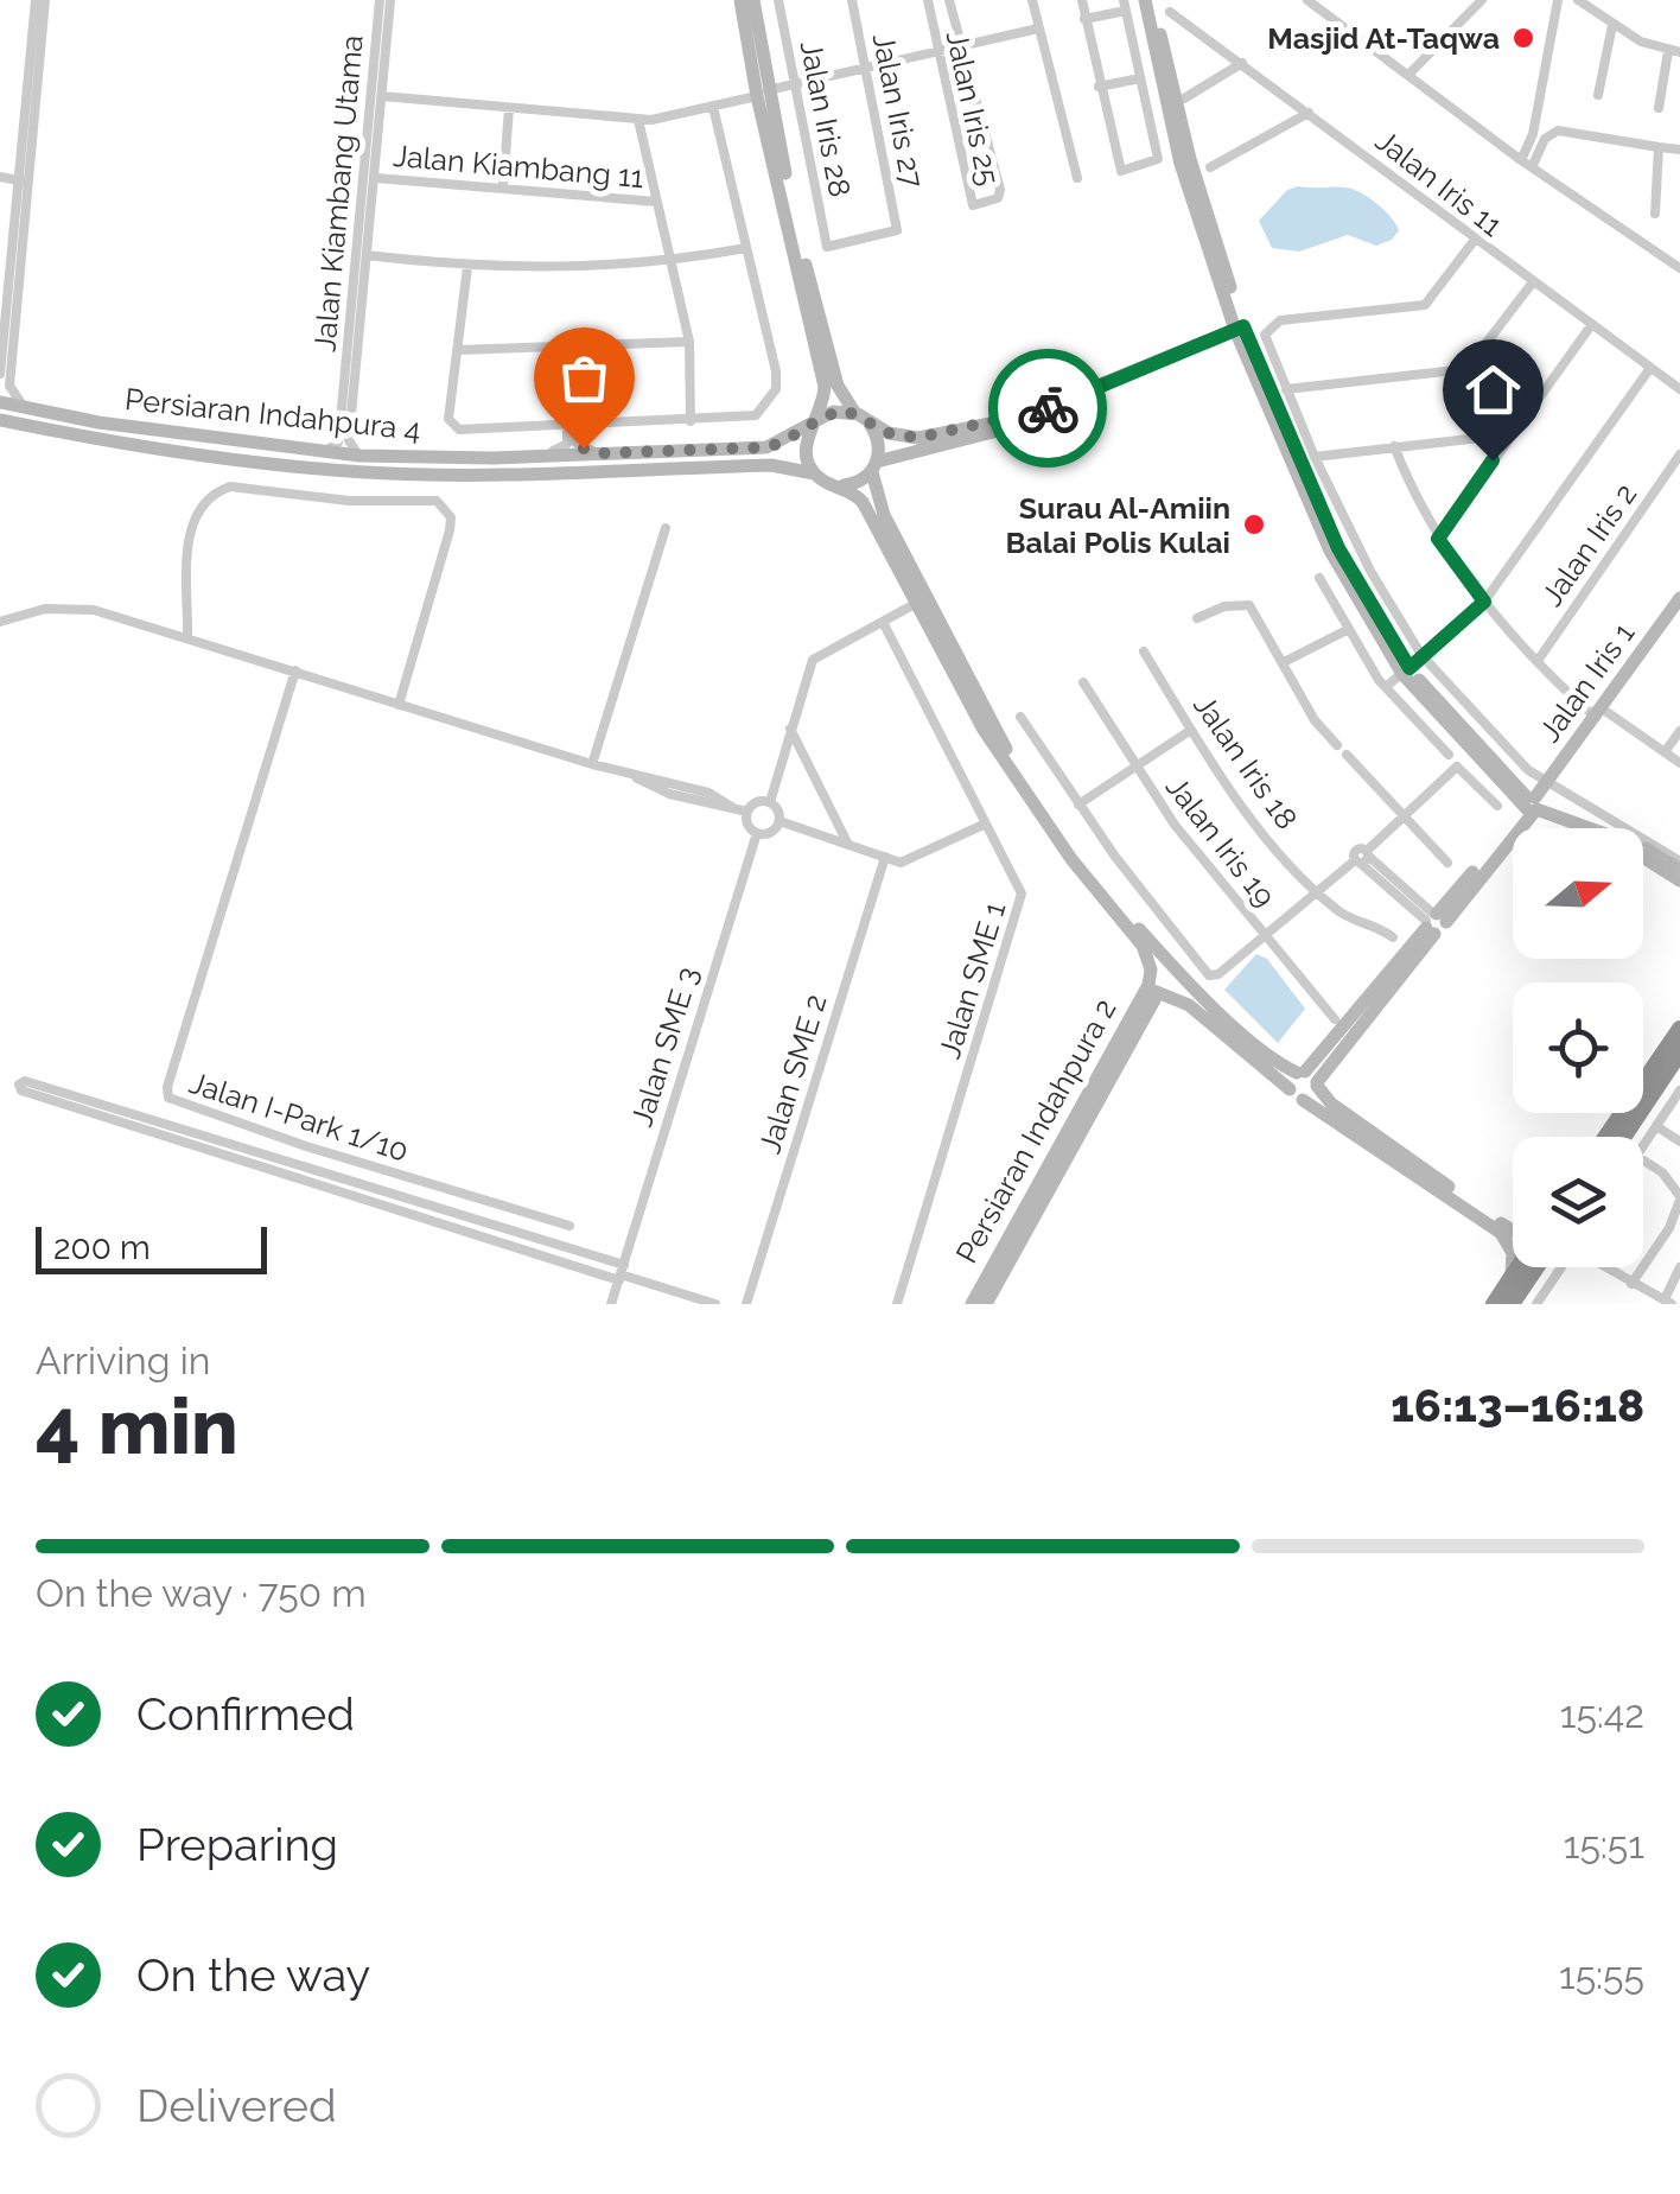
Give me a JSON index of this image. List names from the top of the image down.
{
  "streets": {
    "street": [
      "Jalan Iris 25",
      "Jalan Iris 27",
      "Jalan Iris 28",
      "Jalan Kiambang 11",
      "Jalan Iris 11",
      "Jalan Kiambang Utama",
      "Persiaran Indahpura 4",
      "Jalan Iris 2",
      "Jalan Iris 1",
      "Jalan Iris 18",
      "Jalan Iris 19",
      "Jalan SME 1",
      "Jalan SME 3",
      "Jalan SME 2",
      "Jalan I-Park 1/10",
      "Persiaran Indahpura 2"
    ]
  },
  "crossings": [
    ["Jalan Iris 27", "Jalan Iris 28"],
    ["Jalan Kiambang 11", "Jalan Kiambang Utama"],
    ["Jalan Kiambang Utama", "Persiaran Indahpura 4"]
  ],
  "places": ["Masjid At-Taqwa", "Surau Al-Amiin Balai Polis Kulai"],
  "scale_bar": "200 m",
  "north": "right",
  "page": {
    "scale": "200 m",
    "heading": ["4 min", "Arriving in", "16:13–16:18"],
    "bar": "On the way · 750 m",
    "list": [
      ["Confirmed", "15:42"],
      ["Preparing", "15:51"],
      ["On the way", "15:55"],
      "Delivered"
    ]
  }
}
